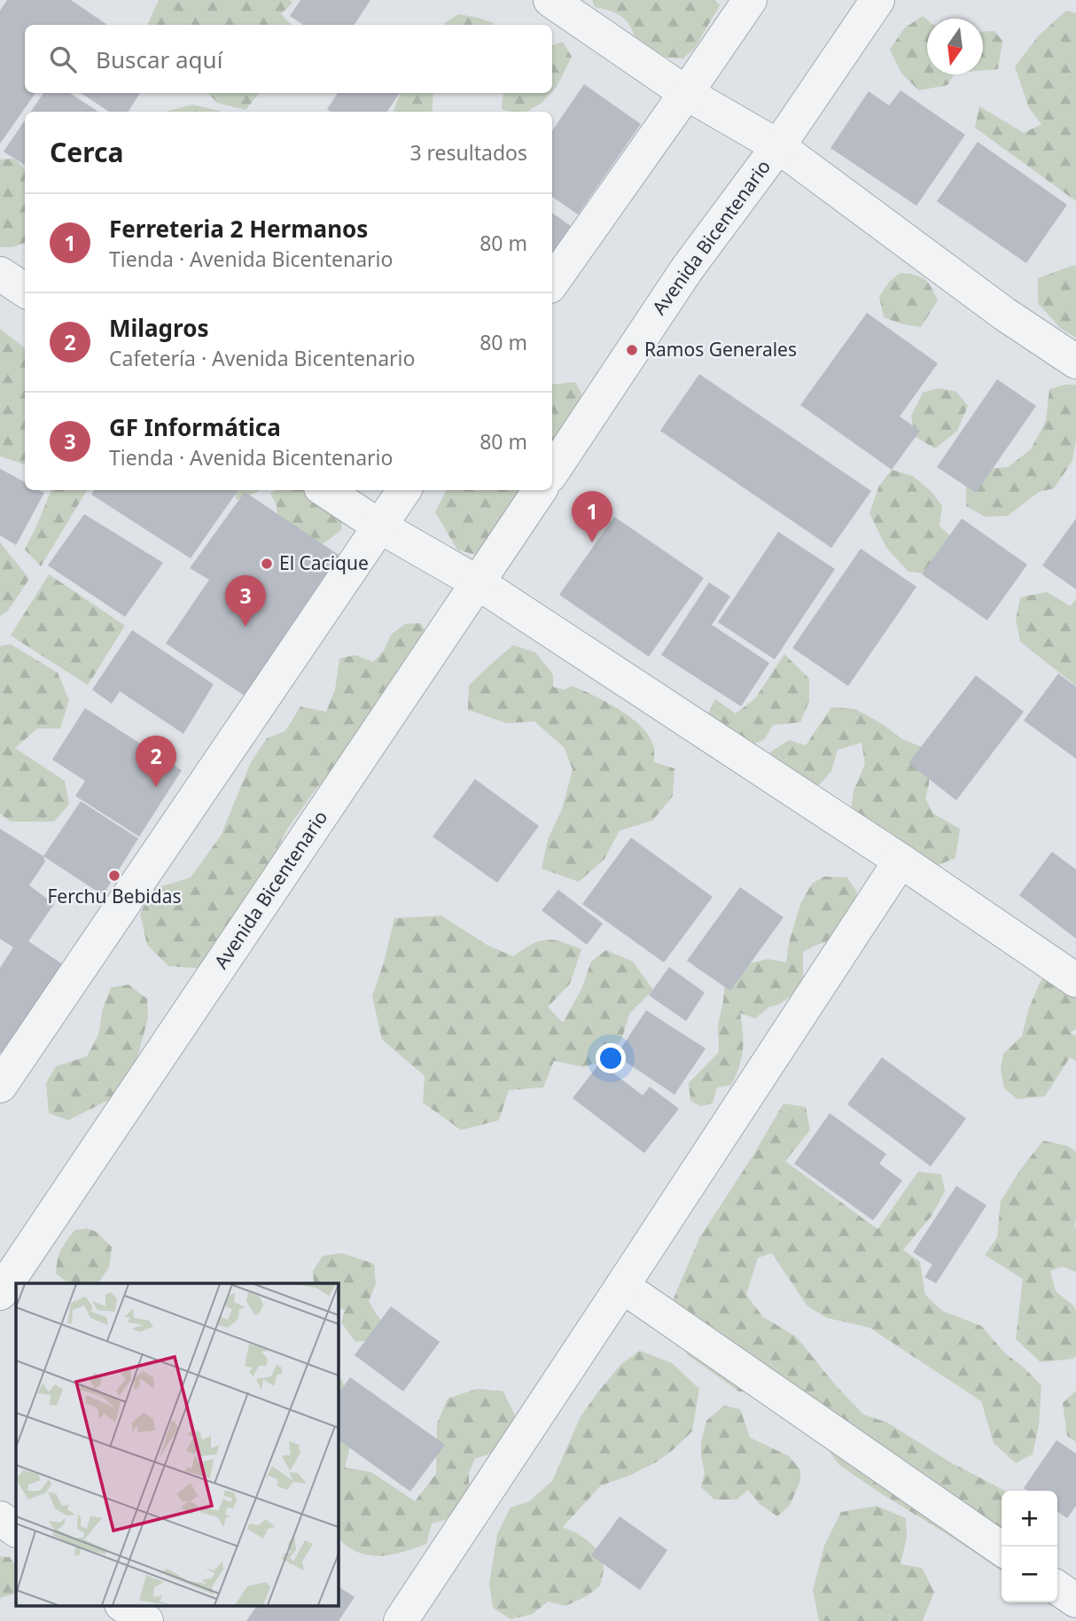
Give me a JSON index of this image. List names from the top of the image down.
{
  "streets": {
    "street": ["Avenida Bicentenario"]
  },
  "places": ["Ramos Generales", "El Cacique", "Ferchu Bebidas"],
  "north": "bottom",
  "page": {
    "search": "Buscar aquí",
    "heading": ["Cerca", "3 resultados"],
    "list": [
      {
        "mark": "1",
        "name": "Ferreteria 2 Hermanos",
        "note": "Tienda · Avenida Bicentenario",
        "value": "80 m"
      },
      {
        "mark": "2",
        "name": "Milagros",
        "note": "Cafetería · Avenida Bicentenario",
        "value": "80 m"
      },
      {
        "mark": "3",
        "name": "GF Informática",
        "note": "Tienda · Avenida Bicentenario",
        "value": "80 m"
      }
    ],
    "pins": ["1", "3", "2"],
    "map_buttons": ["+", "−"]
  }
}
